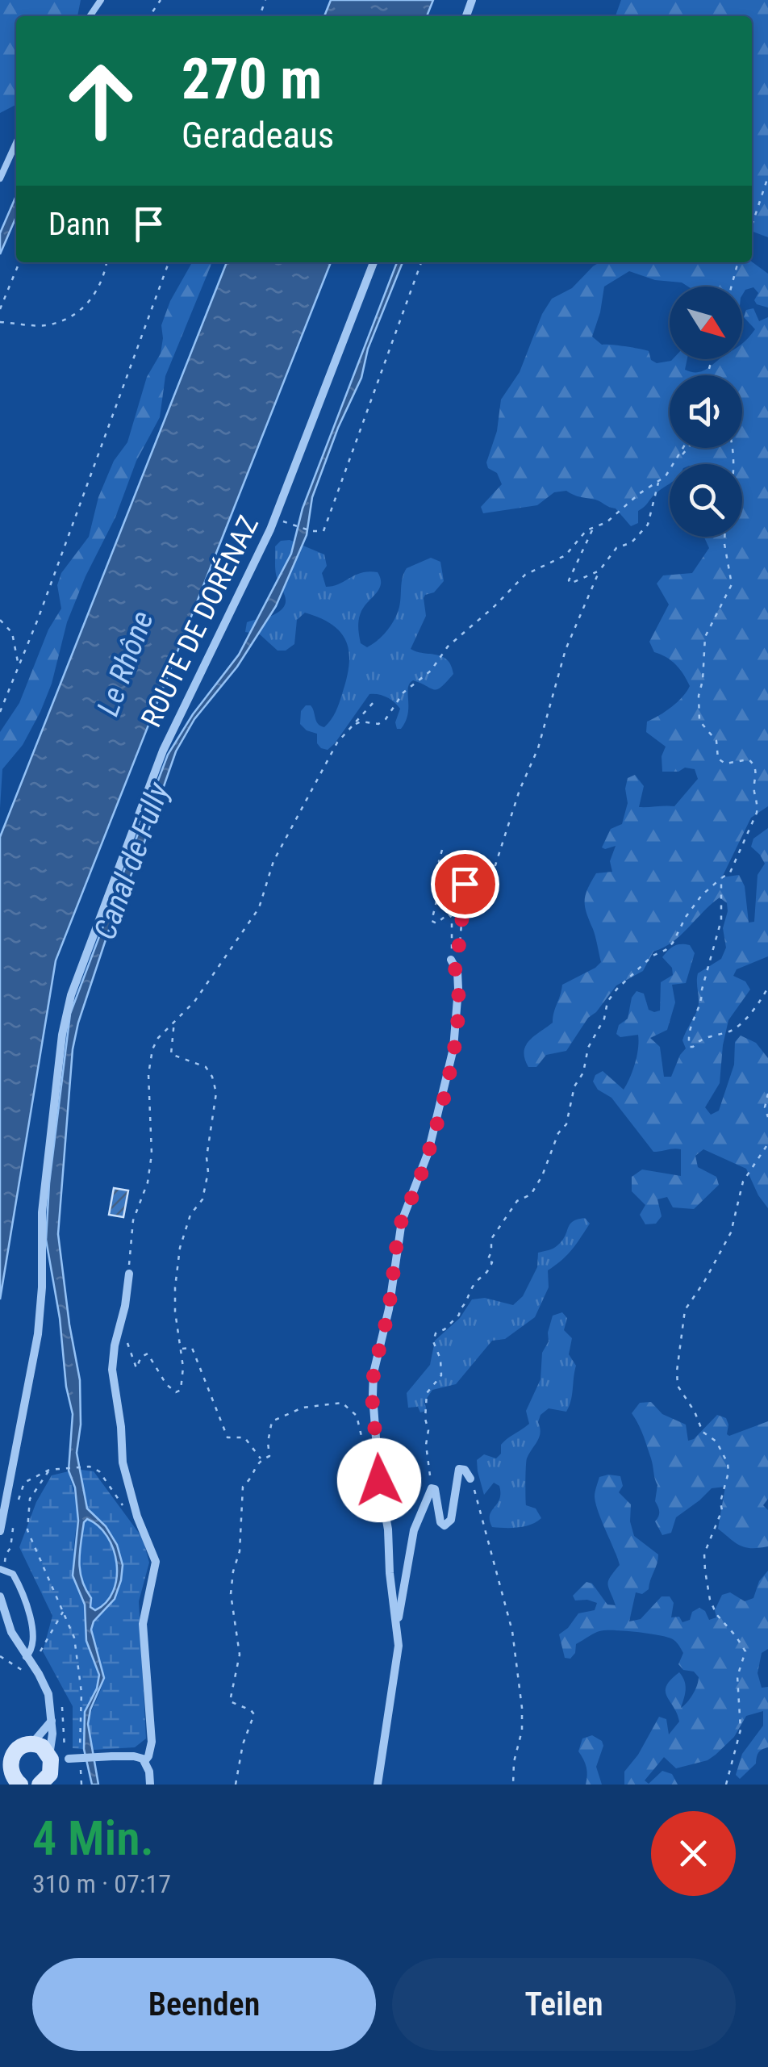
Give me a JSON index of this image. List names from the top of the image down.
{
  "streets": {
    "street": ["ROUTE DE DORÉNAZ"]
  },
  "water": ["Le Rhône", "Canal de Fully"],
  "north": "bottom right",
  "page": {
    "turn": ["270 m", "Geradeaus"],
    "then": "Dann",
    "heading": ["4 Min.", "310 m · 07:17"],
    "buttons": ["Beenden", "Teilen"]
  }
}
